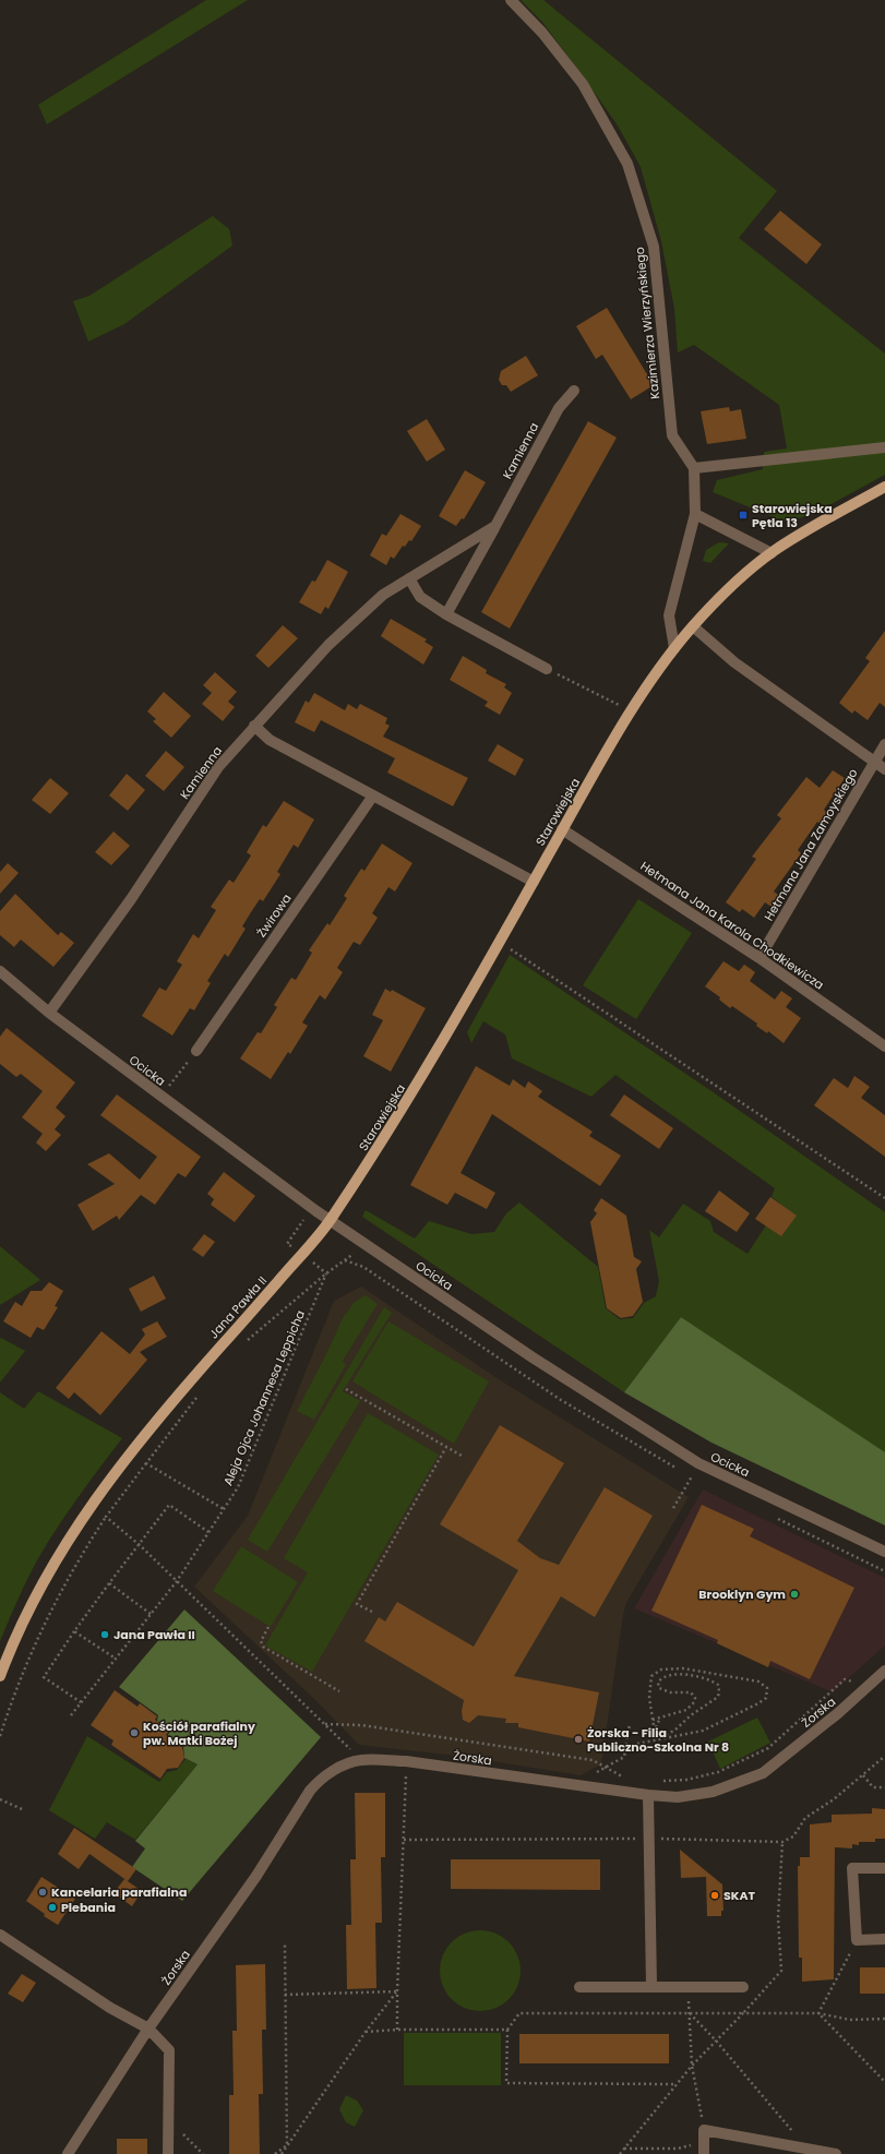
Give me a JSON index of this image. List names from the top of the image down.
{
  "streets": {
    "main road": ["Starowiejska", "Jana Pawła II"],
    "street": [
      "Kazimierza Wierzyńskiego",
      "Kamienna",
      "Hetmana Jana Zamoyskiego",
      "Żwirowa",
      "Hetmana Jana Karola Chodkiewicza",
      "Ocicka",
      "Żorska"
    ],
    "path": ["Aleja Ojca Johannesa Leppicha"]
  },
  "crossings": [
    ["Kamienna", "Ocicka"],
    ["Starowiejska", "Hetmana Jana Karola Chodkiewicza"],
    ["Starowiejska", "Ocicka"],
    ["Starowiejska", "Jana Pawła II"],
    ["Hetmana Jana Zamoyskiego", "Hetmana Jana Karola Chodkiewicza"],
    ["Ocicka", "Jana Pawła II"]
  ],
  "places": {
    "transit": ["Starowiejska Pętla 13"],
    "other": [
      "Brooklyn Gym",
      "Jana Pawła II",
      "Kościół parafialny pw. Matki Bożej",
      "Żorska - Filia Publiczno-Szkolna Nr 8",
      "Kancelaria parafialna",
      "SKAT",
      "Plebania"
    ]
  }
}
